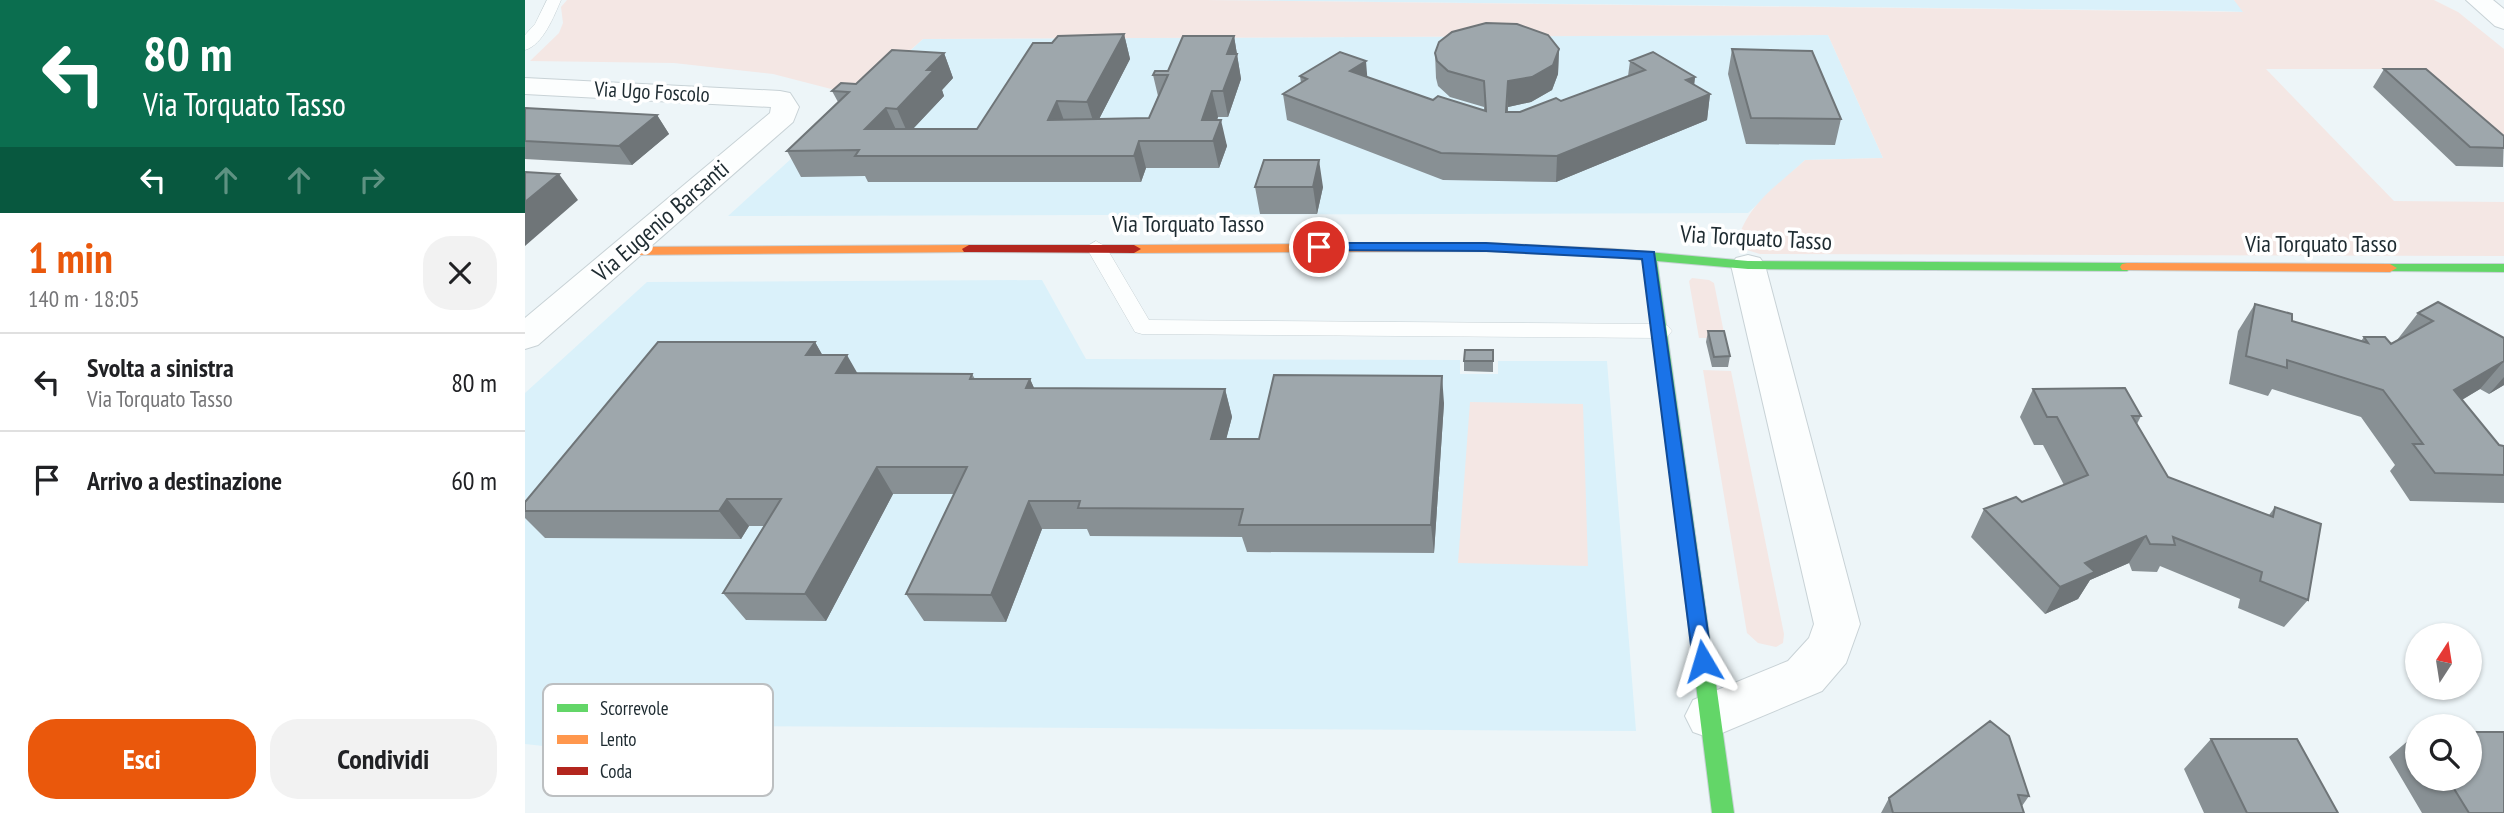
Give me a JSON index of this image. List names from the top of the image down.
{
  "streets": {
    "street": ["Via Ugo Foscolo", "Via Eugenio Barsanti", "Via Torquato Tasso"]
  },
  "crossings": [
    ["Via Ugo Foscolo", "Via Eugenio Barsanti"],
    ["Via Eugenio Barsanti", "Via Torquato Tasso"]
  ],
  "legend": ["Scorrevole", "Lento", "Coda"],
  "north": "top",
  "page": {
    "turn": ["80 m", "Via Torquato Tasso"],
    "heading": ["1 min", "140 m · 18:05"],
    "list": [
      {
        "name": "Svolta a sinistra",
        "note": "Via Torquato Tasso",
        "value": "80 m"
      },
      {
        "name": "Arrivo a destinazione",
        "value": "60 m"
      }
    ],
    "buttons": ["Esci", "Condividi"]
  }
}
